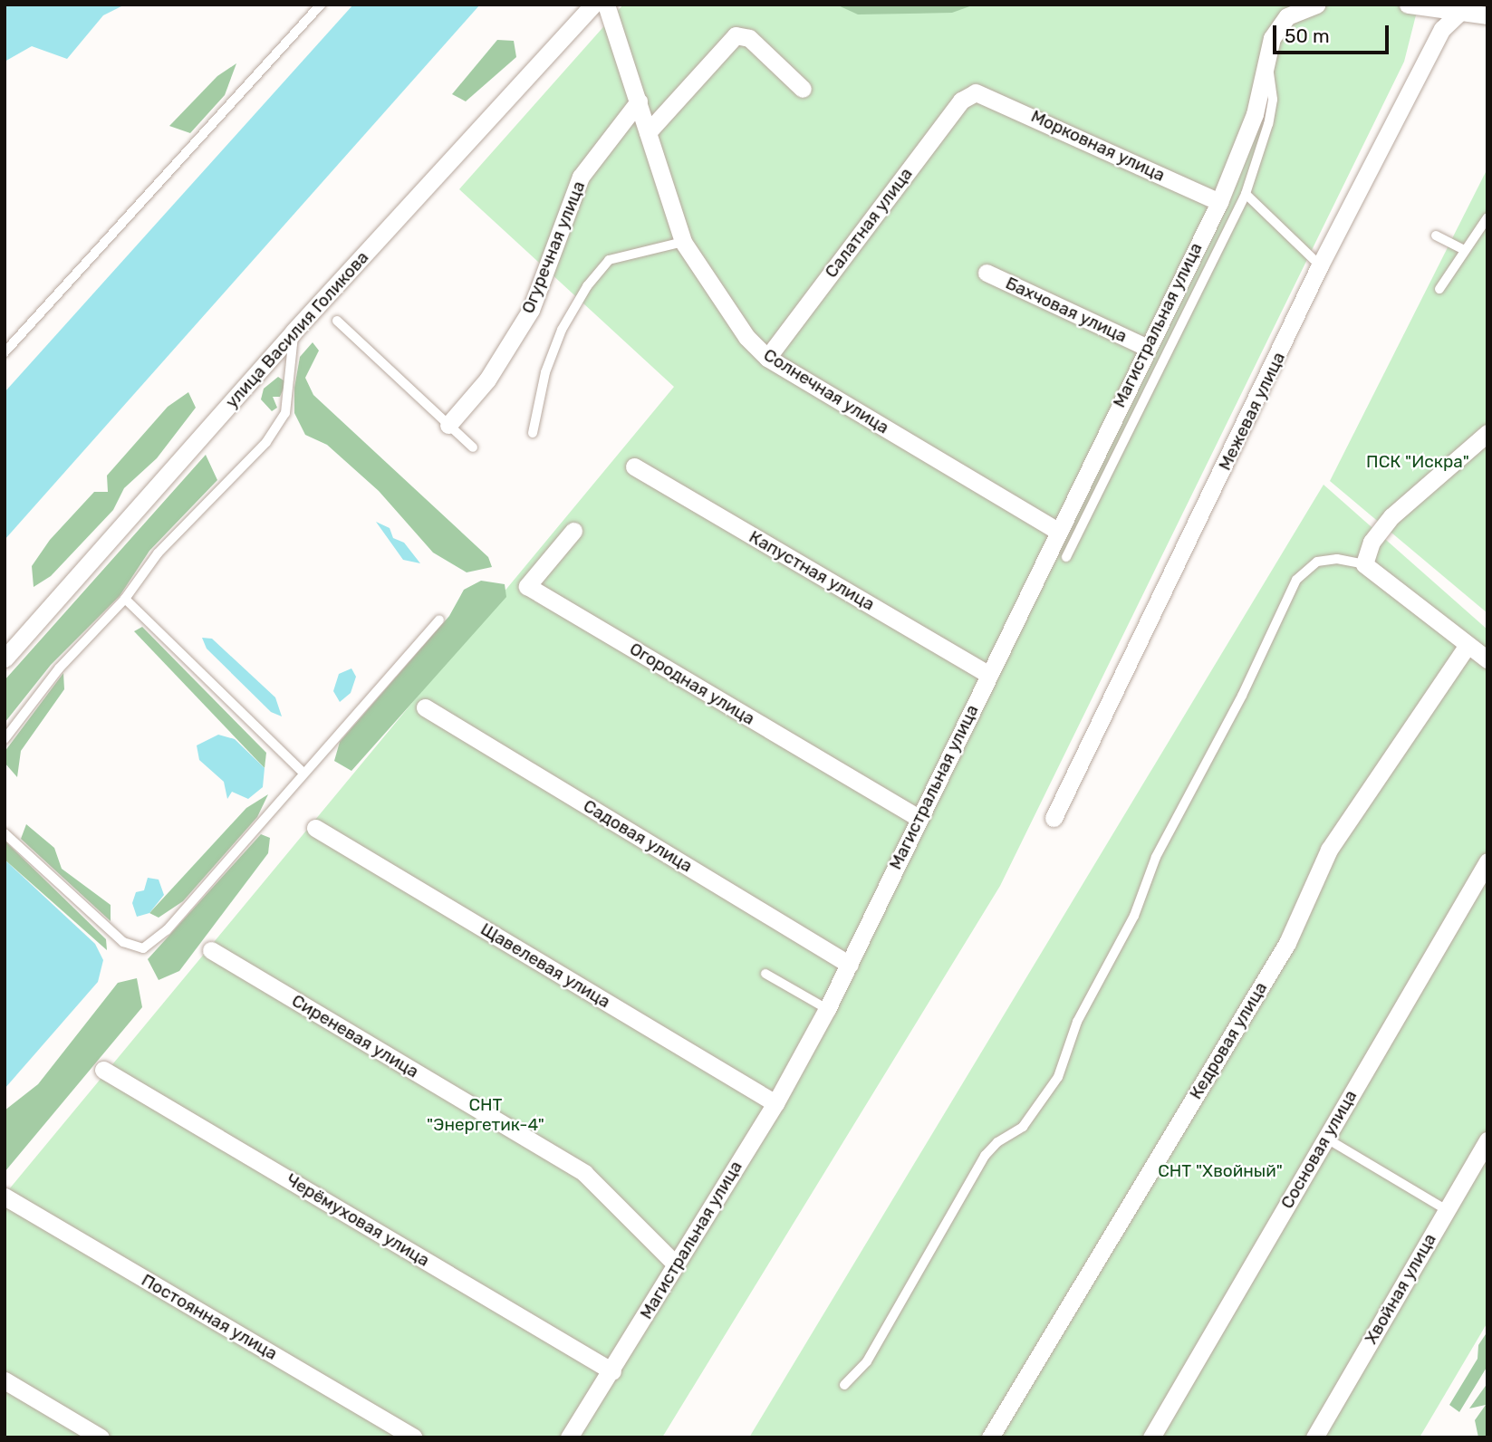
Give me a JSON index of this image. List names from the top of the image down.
{
  "streets": {
    "street": [
      "Морковная улица",
      "Салатная улица",
      "Огуречная улица",
      "Бахчовая улица",
      "Магистральная улица",
      "улица Василия Голикова",
      "Солнечная улица",
      "Межевая улица",
      "Капустная улица",
      "Огородная улица",
      "Садовая улица",
      "Щавелевая улица",
      "Сиреневая улица",
      "Кедровая улица",
      "Сосновая улица",
      "Черёмуховая улица",
      "Хвойная улица",
      "Постоянная улица"
    ]
  },
  "crossings": [
    ["Морковная улица", "Салатная улица"],
    ["Морковная улица", "Магистральная улица"],
    ["Салатная улица", "Солнечная улица"],
    ["Огуречная улица", "Солнечная улица"],
    ["Бахчовая улица", "Магистральная улица"],
    ["Магистральная улица", "Солнечная улица"],
    ["Магистральная улица", "Капустная улица"],
    ["Магистральная улица", "Огородная улица"],
    ["Магистральная улица", "Садовая улица"],
    ["Магистральная улица", "Щавелевая улица"],
    ["Магистральная улица", "Сиреневая улица"],
    ["Магистральная улица", "Черёмуховая улица"]
  ],
  "parks": ["ПСК \"Искра\"", "СНТ \"Энергетик-4\"", "СНТ \"Хвойный\""],
  "scale_bar": "50 m"
}
